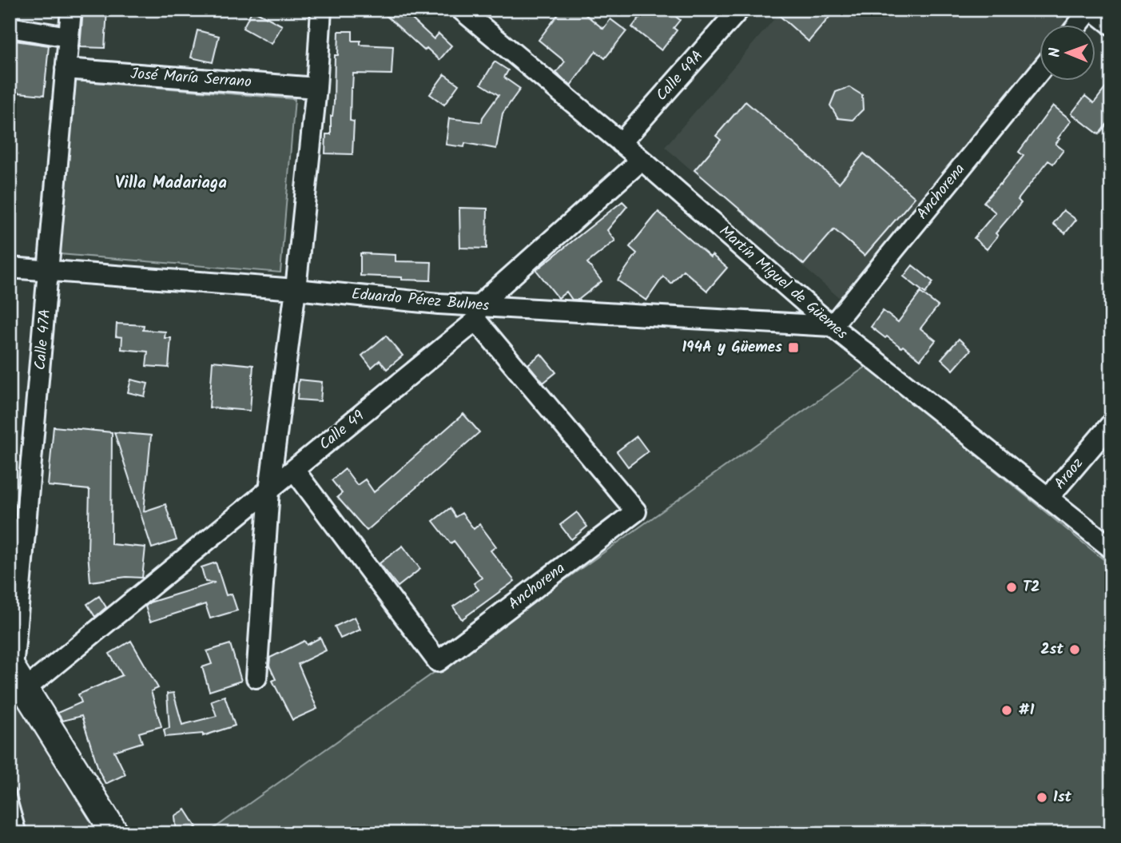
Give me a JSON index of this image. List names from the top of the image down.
{
  "streets": {
    "street": [
      "Calle 49A",
      "José María Serrano",
      "Anchorena",
      "Martín Miguel de Güemes",
      "Eduardo Pérez Bulnes",
      "Calle 47A",
      "Calle 49",
      "Araoz"
    ]
  },
  "crossings": [
    ["Calle 49A", "Martín Miguel de Güemes"],
    ["José María Serrano", "Calle 47A"],
    ["Anchorena", "Martín Miguel de Güemes"],
    ["Anchorena", "Eduardo Pérez Bulnes"],
    ["Anchorena", "Calle 49"],
    ["Martín Miguel de Güemes", "Eduardo Pérez Bulnes"],
    ["Martín Miguel de Güemes", "Calle 49"],
    ["Martín Miguel de Güemes", "Araoz"],
    ["Eduardo Pérez Bulnes", "Calle 47A"],
    ["Eduardo Pérez Bulnes", "Calle 49"],
    ["Calle 47A", "Calle 49"]
  ],
  "districts": ["Villa Madariaga"],
  "places": {
    "transit": ["194A y Güemes"],
    "other": [
      "T2",
      "2st",
      "#1",
      "1st"
    ]
  },
  "north": "left"
}
